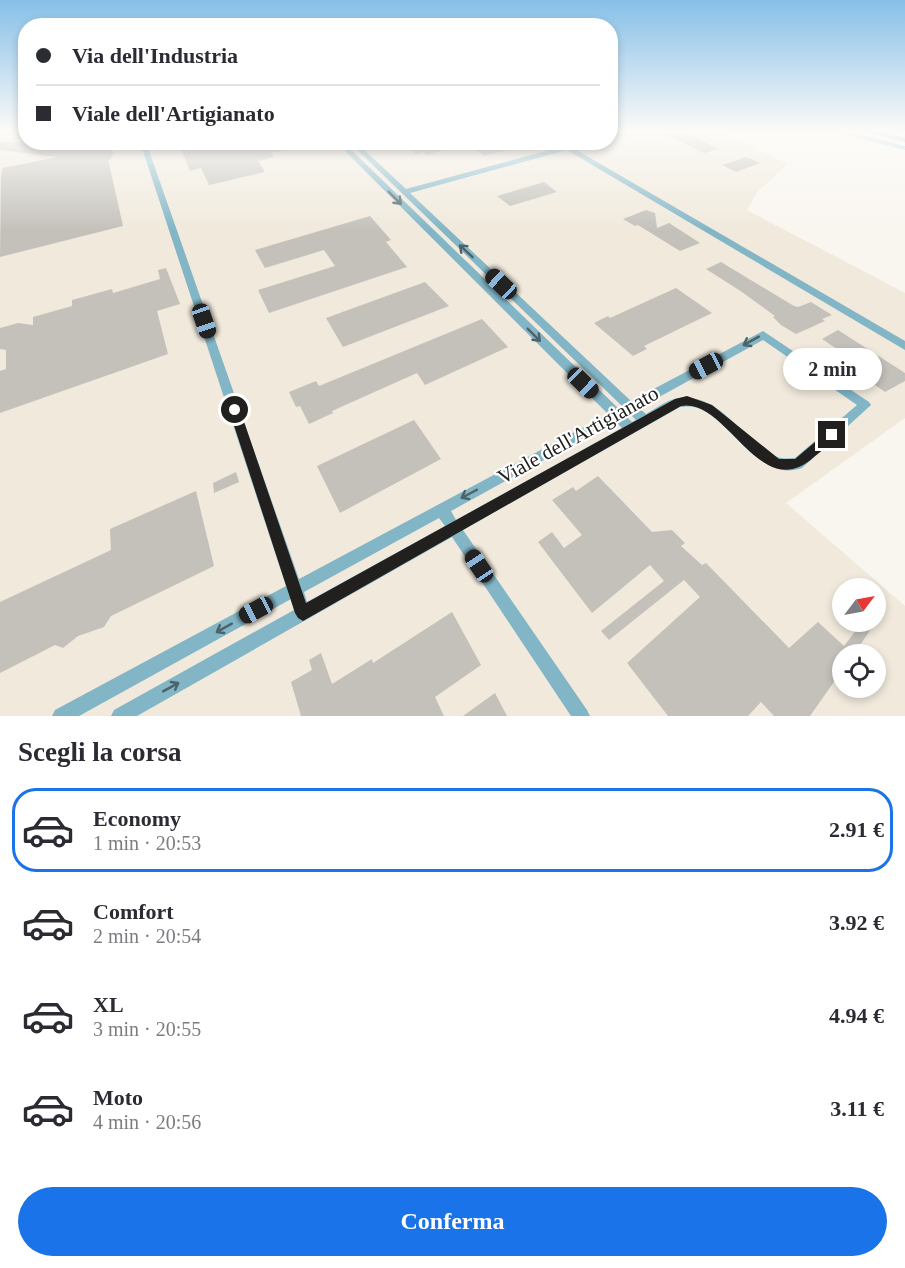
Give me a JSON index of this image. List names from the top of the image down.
{
  "streets": {
    "street": ["Viale dell'Artigianato"]
  },
  "north": "top right",
  "page": {
    "banner": ["Via dell'Industria", "Viale dell'Artigianato"],
    "bubble": "2 min",
    "heading": "Scegli la corsa",
    "list": [
      {
        "name": "Economy",
        "note": "1 min · 20:53",
        "value": "2.91 €"
      },
      {
        "name": "Comfort",
        "note": "2 min · 20:54",
        "value": "3.92 €"
      },
      {
        "name": "XL",
        "note": "3 min · 20:55",
        "value": "4.94 €"
      },
      {
        "name": "Moto",
        "note": "4 min · 20:56",
        "value": "3.11 €"
      }
    ],
    "buttons": "Conferma"
  }
}
